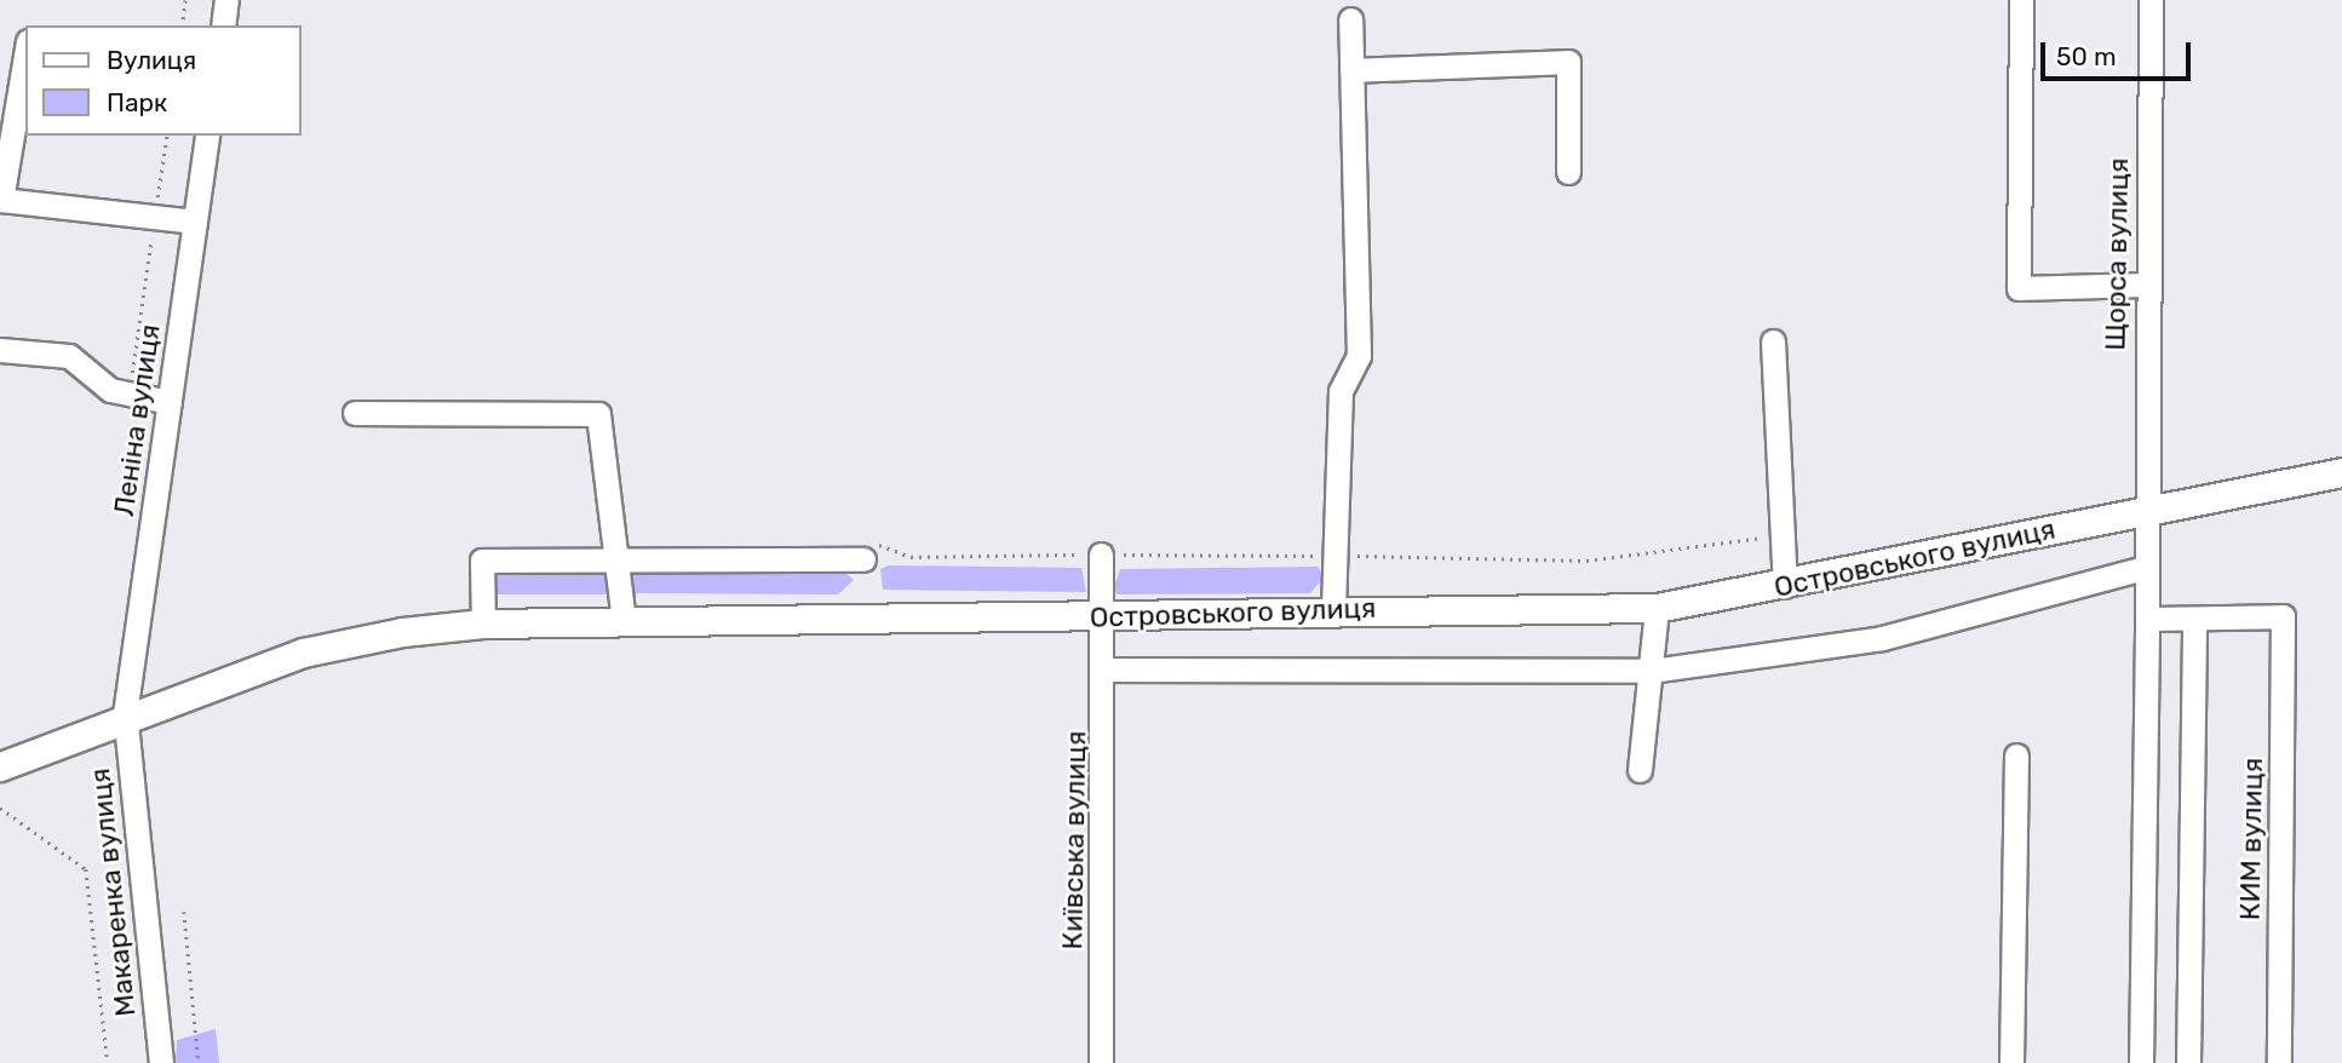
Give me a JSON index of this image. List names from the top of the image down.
{
  "streets": {
    "main road": ["Островського вулиця"],
    "street": [
      "Щорса вулиця",
      "Леніна вулиця",
      "КИМ вулиця",
      "Київська вулиця",
      "Макаренка вулиця"
    ]
  },
  "crossings": [
    ["Щорса вулиця", "Островського вулиця"],
    ["Леніна вулиця", "Островського вулиця"],
    ["Леніна вулиця", "Макаренка вулиця"],
    ["Островського вулиця", "Київська вулиця"],
    ["Островського вулиця", "Макаренка вулиця"]
  ],
  "legend": ["Вулиця", "Парк"],
  "scale_bar": "50 m"
}
